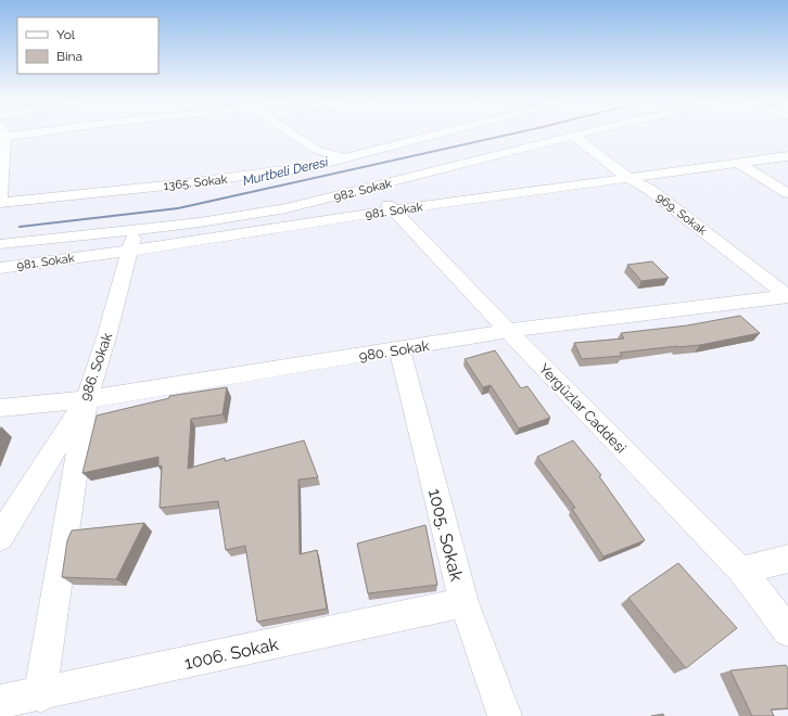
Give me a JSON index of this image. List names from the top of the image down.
{
  "streets": {
    "street": [
      "1365. Sokak",
      "982. Sokak",
      "981. Sokak",
      "969. Sokak",
      "980. Sokak",
      "986. Sokak",
      "Yergüzlar Caddesi",
      "1005. Sokak",
      "1006. Sokak"
    ]
  },
  "crossings": [
    ["982. Sokak", "969. Sokak"],
    ["982. Sokak", "986. Sokak"],
    ["982. Sokak", "Yergüzlar Caddesi"],
    ["981. Sokak", "969. Sokak"],
    ["981. Sokak", "986. Sokak"],
    ["981. Sokak", "Yergüzlar Caddesi"],
    ["969. Sokak", "980. Sokak"],
    ["980. Sokak", "986. Sokak"],
    ["980. Sokak", "Yergüzlar Caddesi"],
    ["980. Sokak", "1005. Sokak"],
    ["1005. Sokak", "1006. Sokak"]
  ],
  "water": ["Murtbeli Deresi"],
  "legend": ["Yol", "Bina"]
}
